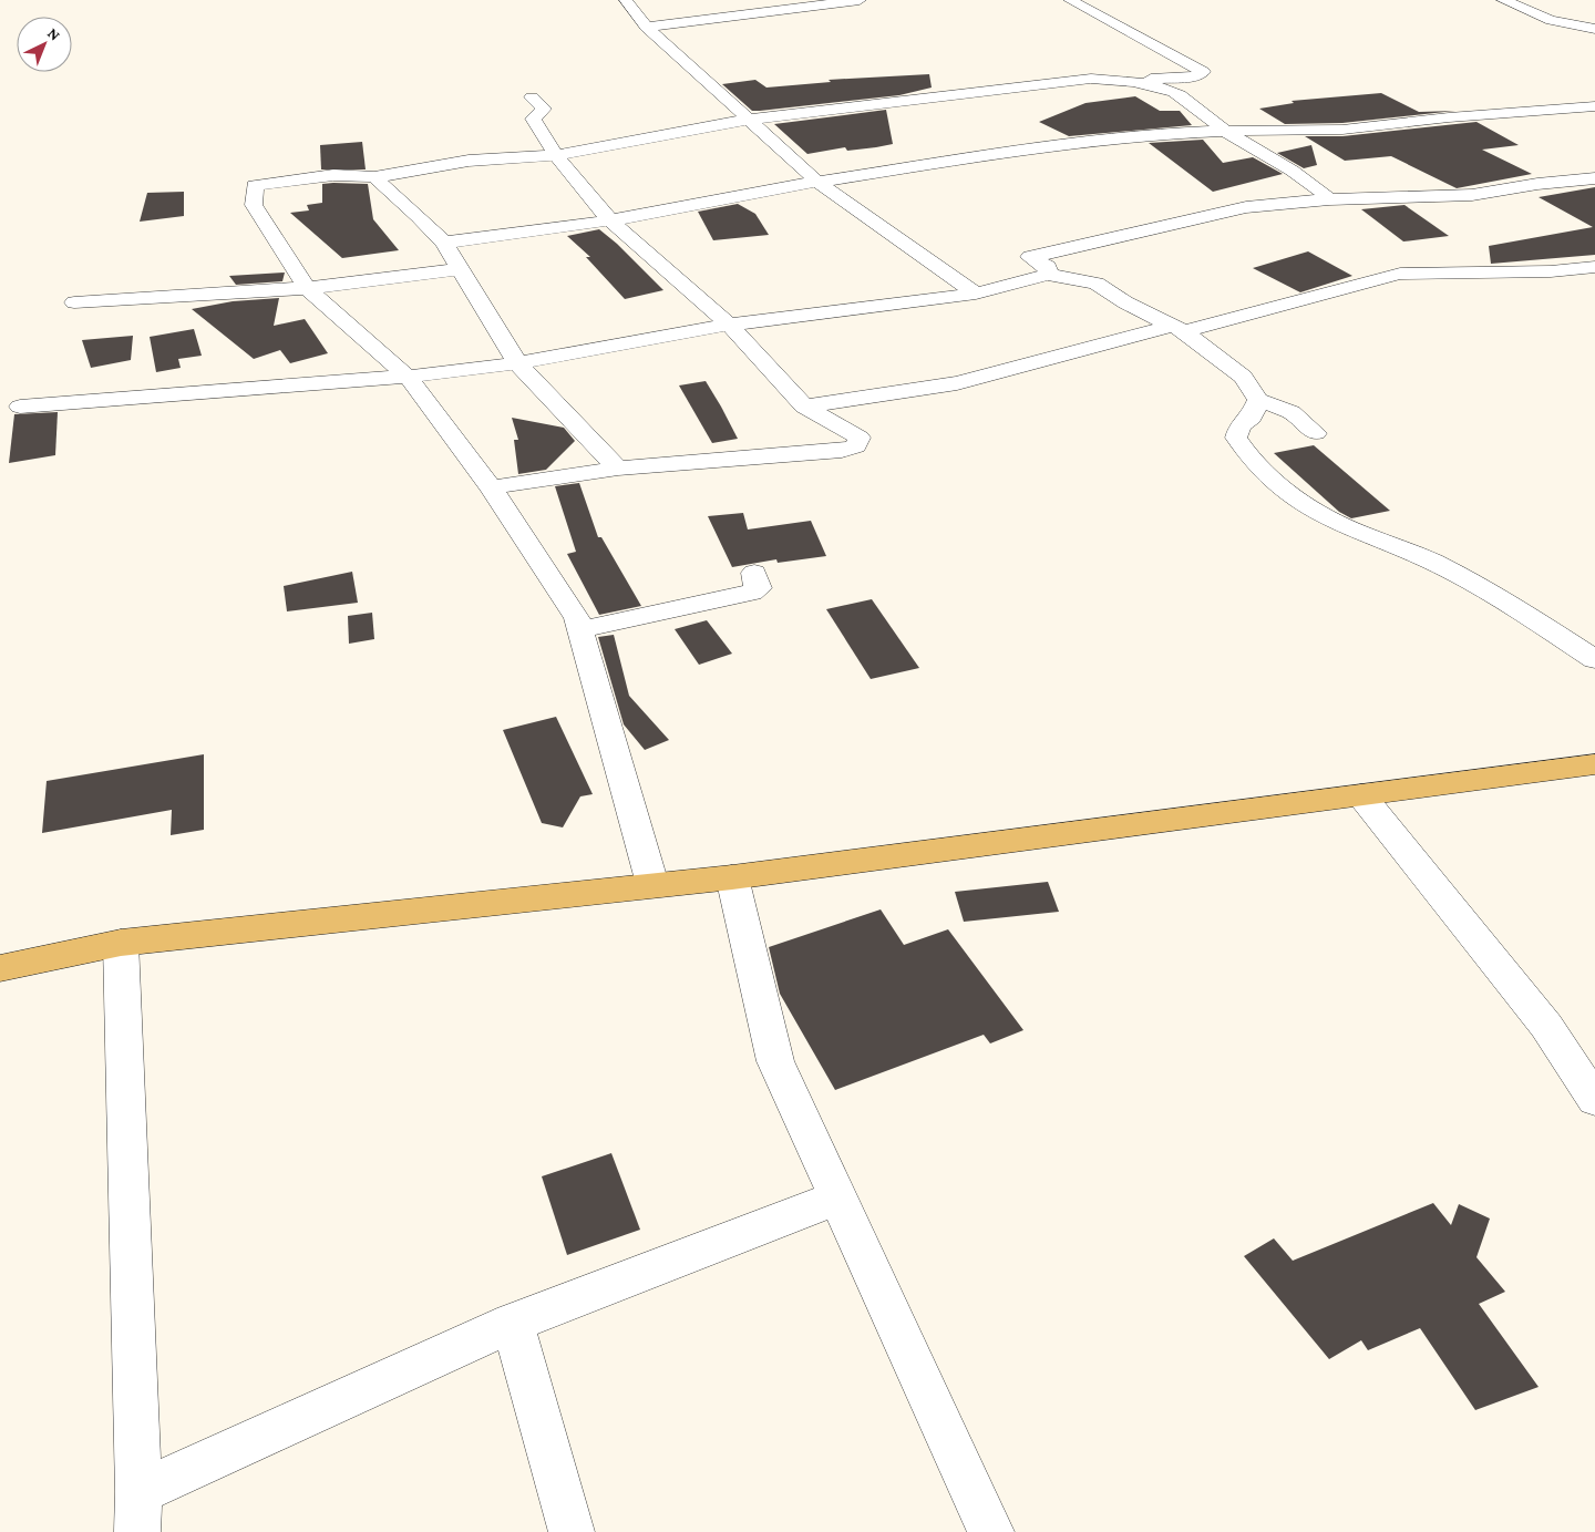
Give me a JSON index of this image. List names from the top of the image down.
{
  "north": "top right"
}
